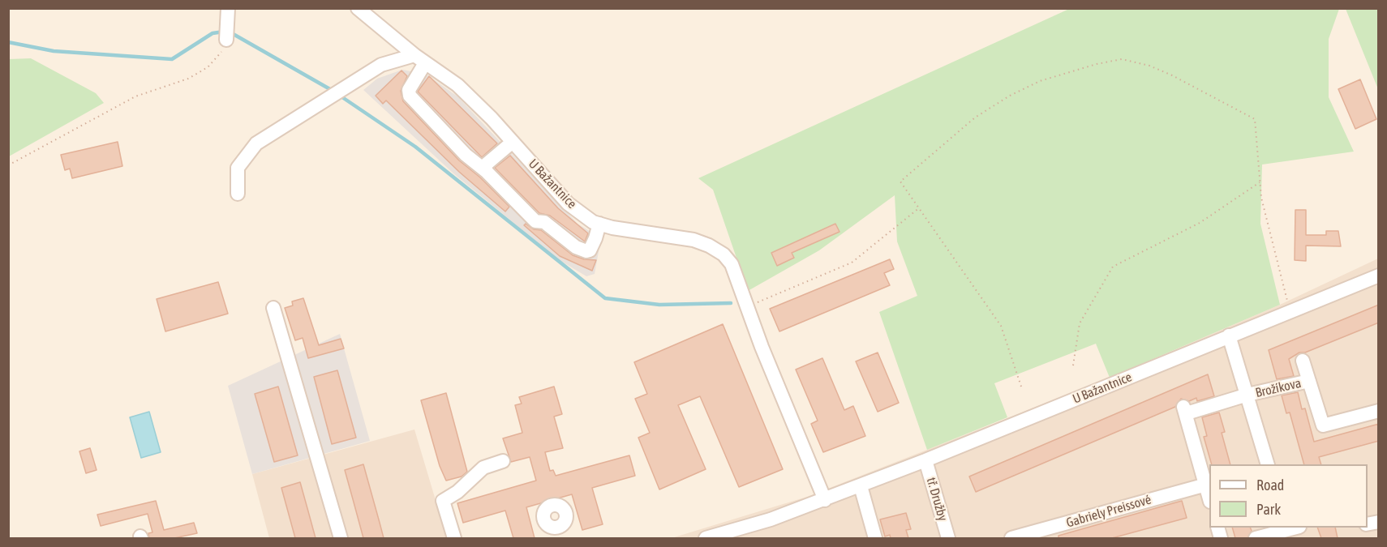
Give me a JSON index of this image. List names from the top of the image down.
{
  "streets": {
    "street": [
      "U Bažantnice",
      "Brožíkova",
      "tř. Družby",
      "Gabriely Preissové"
    ]
  },
  "crossings": [
    ["U Bažantnice", "tř. Družby"],
    ["Brožíkova", "Gabriely Preissové"]
  ],
  "legend": ["Road", "Park"]
}
